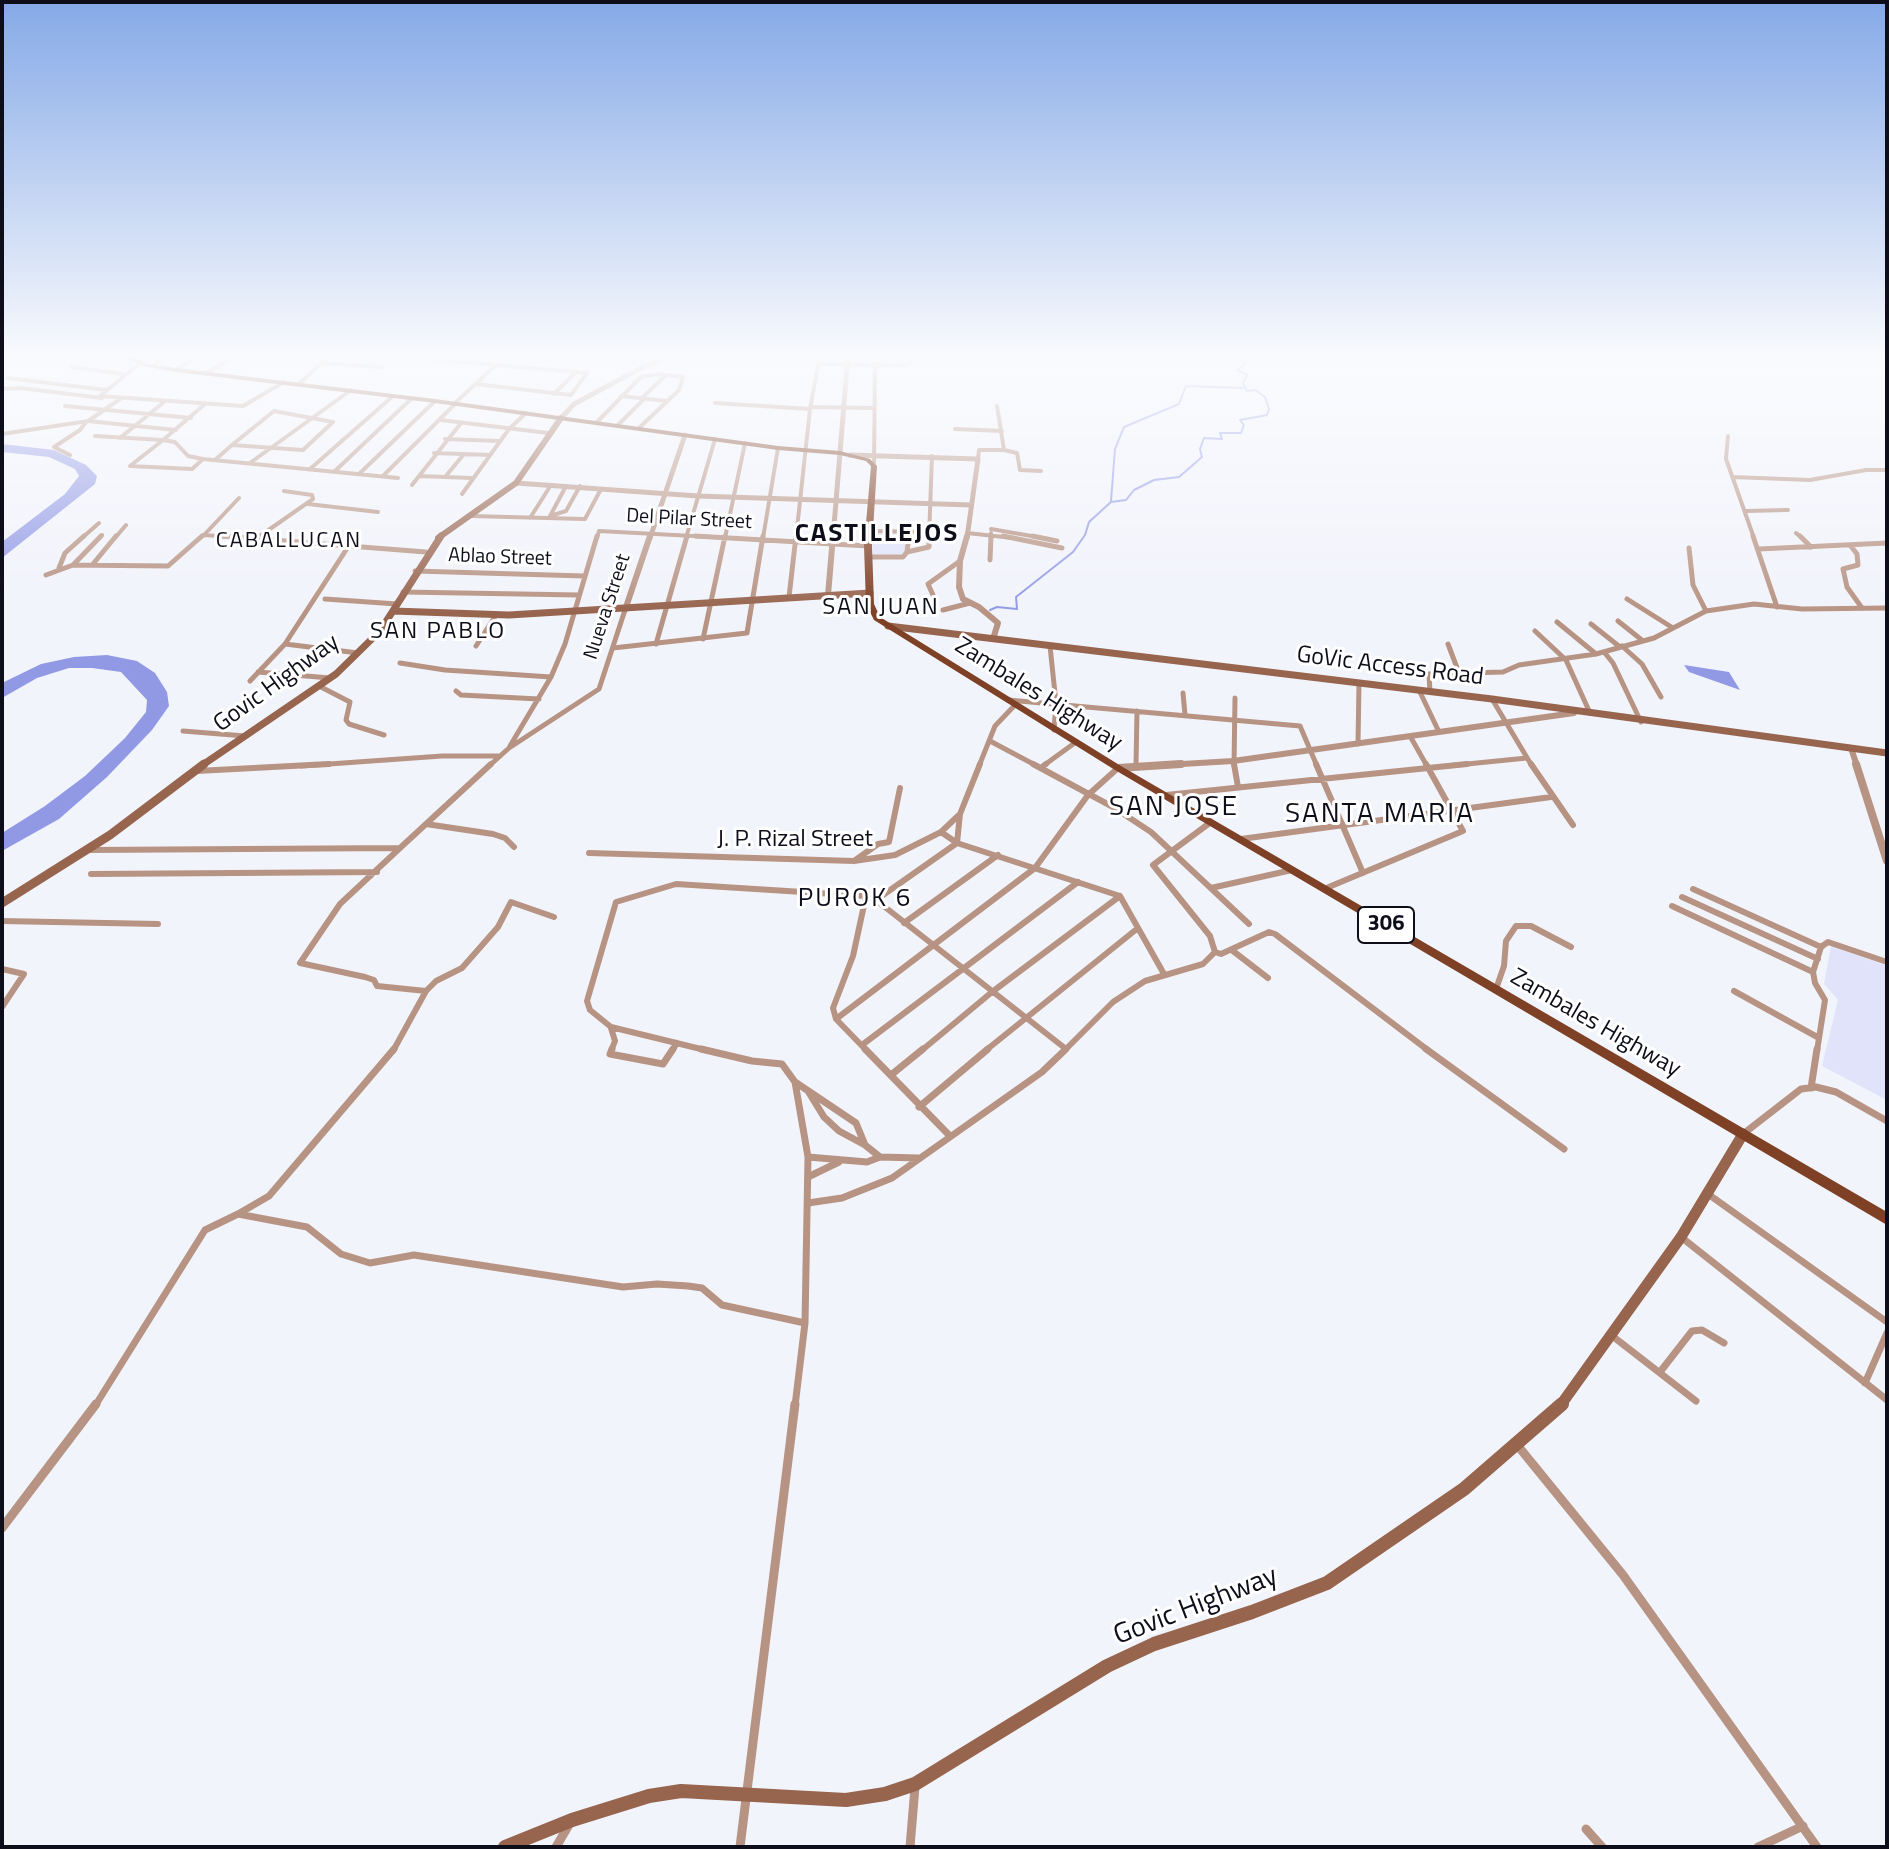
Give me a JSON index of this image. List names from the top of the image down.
{
  "streets": {
    "main road": [
      "GoVic Access Road",
      "Govic Highway",
      "Zambales Highway",
      "306"
    ],
    "street": [
      "Del Pilar Street",
      "Ablao Street",
      "Nueva Street",
      "J. P. Rizal Street"
    ]
  },
  "crossings": [
    ["Del Pilar Street", "Ablao Street"],
    ["Del Pilar Street", "Nueva Street"],
    ["Del Pilar Street", "Zambales Highway"],
    ["Ablao Street", "Govic Highway"],
    ["GoVic Access Road", "Zambales Highway"],
    ["Govic Highway", "Zambales Highway"],
    ["Zambales Highway", "J. P. Rizal Street"]
  ],
  "districts": [
    "CASTILLEJOS",
    "CABALLUCAN",
    "SAN JUAN",
    "SAN PABLO",
    "SAN JOSE",
    "SANTA MARIA",
    "PUROK 6"
  ]
}
